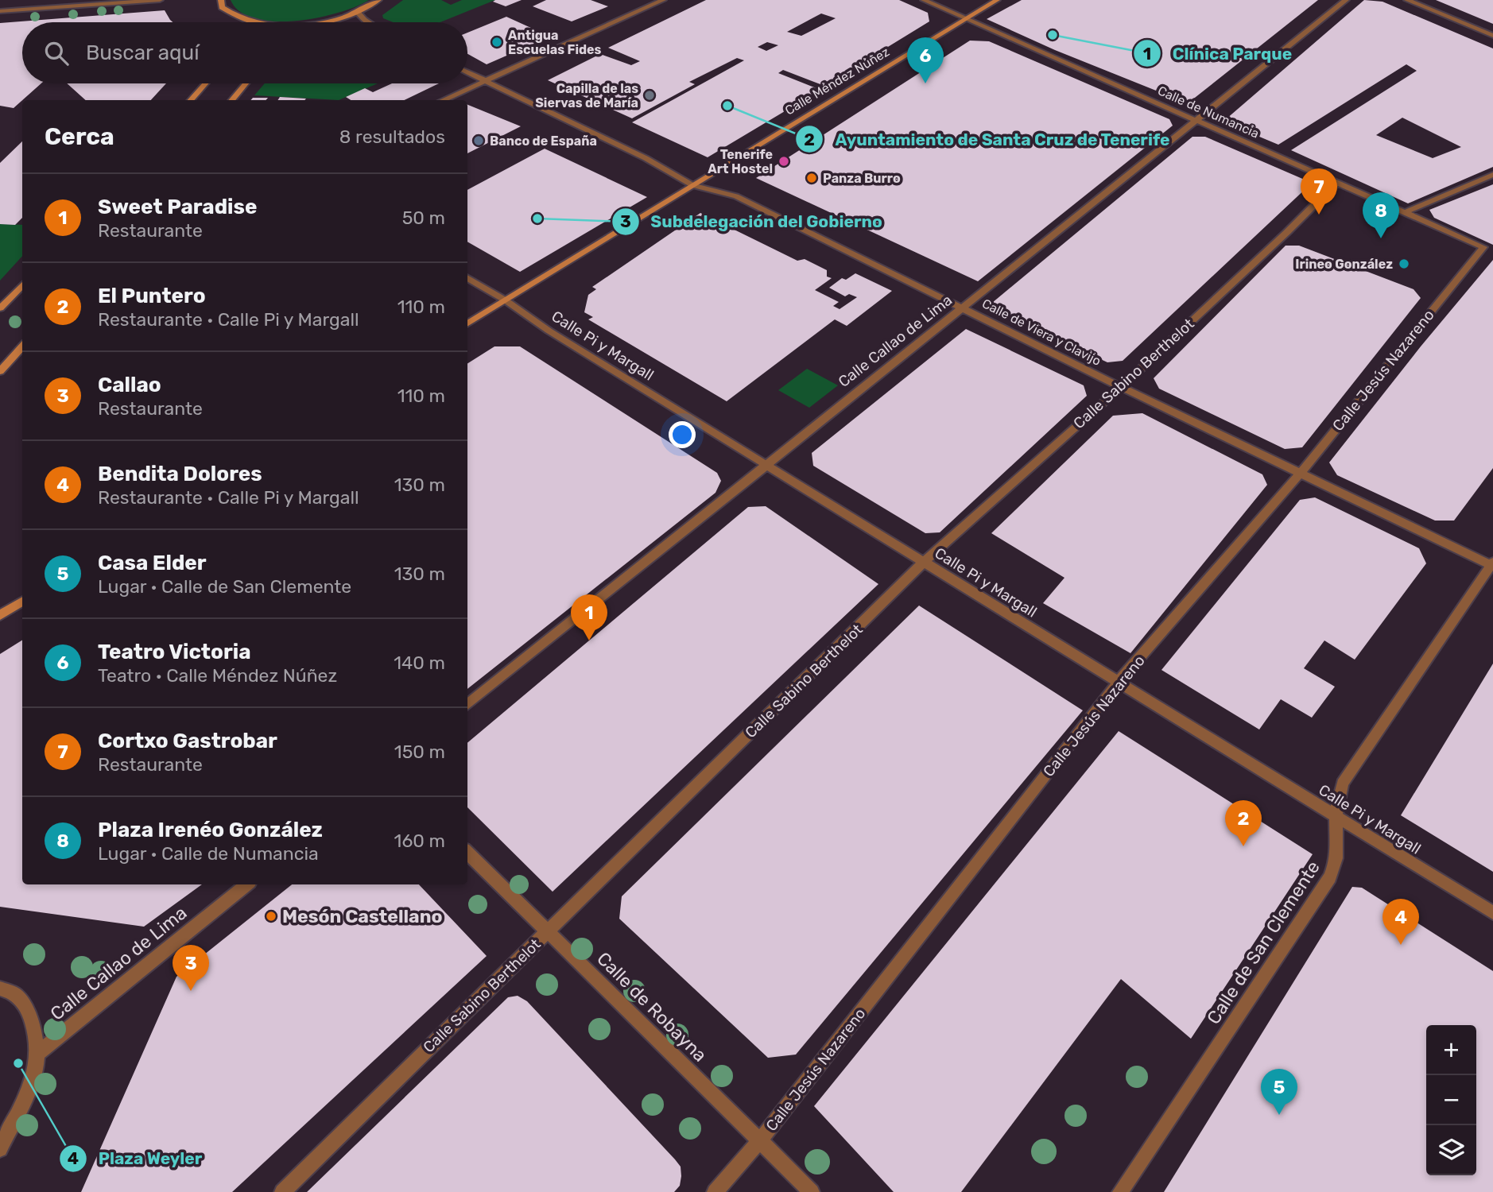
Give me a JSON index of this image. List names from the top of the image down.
{
  "streets": {
    "street": [
      "Calle Méndez Núñez",
      "Calle de Numancia",
      "Calle de Viera y Clavijo",
      "Calle Callao de Lima",
      "Calle Pi y Margall",
      "Calle Jesús Nazareno",
      "Calle Sabino Berthelot",
      "Calle de San Clemente",
      "Calle de Robayna"
    ]
  },
  "crossings": [
    ["Calle Méndez Núñez", "Calle de Numancia"],
    ["Calle Méndez Núñez", "Calle de Viera y Clavijo"],
    ["Calle Méndez Núñez", "Calle Pi y Margall"],
    ["Calle de Numancia", "Calle Callao de Lima"],
    ["Calle de Numancia", "Calle Jesús Nazareno"],
    ["Calle de Numancia", "Calle Sabino Berthelot"],
    ["Calle de Viera y Clavijo", "Calle Callao de Lima"],
    ["Calle de Viera y Clavijo", "Calle Jesús Nazareno"],
    ["Calle de Viera y Clavijo", "Calle Sabino Berthelot"],
    ["Calle de Viera y Clavijo", "Calle de San Clemente"],
    ["Calle Callao de Lima", "Calle Pi y Margall"],
    ["Calle Pi y Margall", "Calle Jesús Nazareno"],
    ["Calle Pi y Margall", "Calle Sabino Berthelot"],
    ["Calle Pi y Margall", "Calle de San Clemente"],
    ["Calle Jesús Nazareno", "Calle de Robayna"],
    ["Calle Sabino Berthelot", "Calle de Robayna"]
  ],
  "places": [
    "Clínica Parque",
    "Antigua Escuelas Fides",
    "Capilla de las Siervas de María",
    "Ayuntamiento de Santa Cruz de Tenerife",
    "Banco de España",
    "Tenerife Art Hostel",
    "Panza Burro",
    "Subdelegación del Gobierno",
    "Irineo González",
    "Mesón Castellano",
    "Plaza Weyler"
  ],
  "page": {
    "search": "Buscar aquí",
    "pins": [
      "6",
      "7",
      "8",
      "1",
      "2",
      "4",
      "3",
      "5"
    ],
    "heading": ["Cerca", "8 resultados"],
    "list": [
      {
        "mark": "1",
        "name": "Sweet Paradise",
        "note": "Restaurante",
        "value": "50 m"
      },
      {
        "mark": "2",
        "name": "El Puntero",
        "note": "Restaurante · Calle Pi y Margall",
        "value": "110 m"
      },
      {
        "mark": "3",
        "name": "Callao",
        "note": "Restaurante",
        "value": "110 m"
      },
      {
        "mark": "4",
        "name": "Bendita Dolores",
        "note": "Restaurante · Calle Pi y Margall",
        "value": "130 m"
      },
      {
        "mark": "5",
        "name": "Casa Elder",
        "note": "Lugar · Calle de San Clemente",
        "value": "130 m"
      },
      {
        "mark": "6",
        "name": "Teatro Victoria",
        "note": "Teatro · Calle Méndez Núñez",
        "value": "140 m"
      },
      {
        "mark": "7",
        "name": "Cortxo Gastrobar",
        "note": "Restaurante",
        "value": "150 m"
      },
      {
        "mark": "8",
        "name": "Plaza Irenéo González",
        "note": "Lugar · Calle de Numancia",
        "value": "160 m"
      }
    ],
    "map_buttons": ["+", "−"]
  }
}
